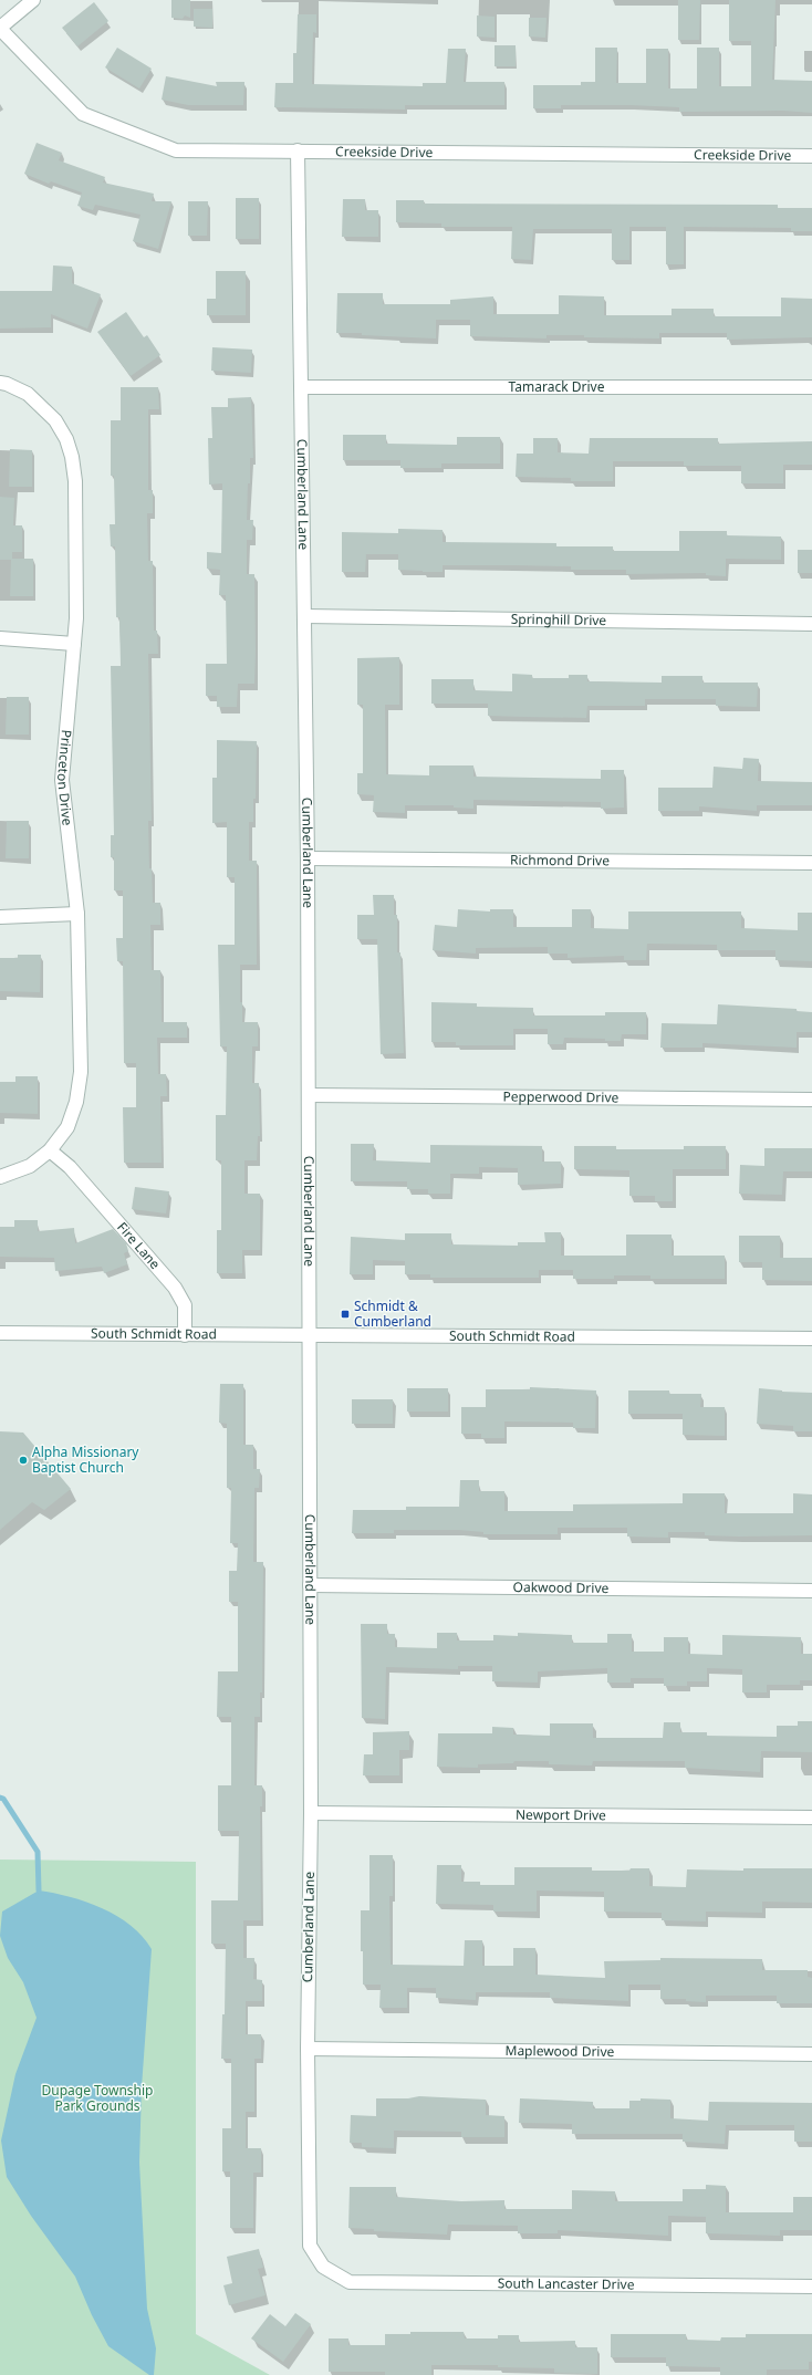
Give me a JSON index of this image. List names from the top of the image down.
{
  "streets": {
    "street": [
      "Creekside Drive",
      "Tamarack Drive",
      "Cumberland Lane",
      "Springhill Drive",
      "Princeton Drive",
      "Richmond Drive",
      "Pepperwood Drive",
      "Fire Lane",
      "South Schmidt Road",
      "Oakwood Drive",
      "Newport Drive",
      "Maplewood Drive",
      "South Lancaster Drive"
    ]
  },
  "crossings": [
    ["Creekside Drive", "Cumberland Lane"],
    ["Tamarack Drive", "Cumberland Lane"],
    ["Cumberland Lane", "Springhill Drive"],
    ["Cumberland Lane", "Richmond Drive"],
    ["Cumberland Lane", "Pepperwood Drive"],
    ["Cumberland Lane", "South Schmidt Road"],
    ["Cumberland Lane", "Oakwood Drive"],
    ["Cumberland Lane", "Newport Drive"],
    ["Cumberland Lane", "Maplewood Drive"],
    ["Cumberland Lane", "South Lancaster Drive"],
    ["Princeton Drive", "Fire Lane"],
    ["Fire Lane", "South Schmidt Road"]
  ],
  "parks": ["Dupage Township Park Grounds"],
  "places": {
    "transit": ["Schmidt & Cumberland"],
    "other": ["Alpha Missionary Baptist Church"]
  }
}
